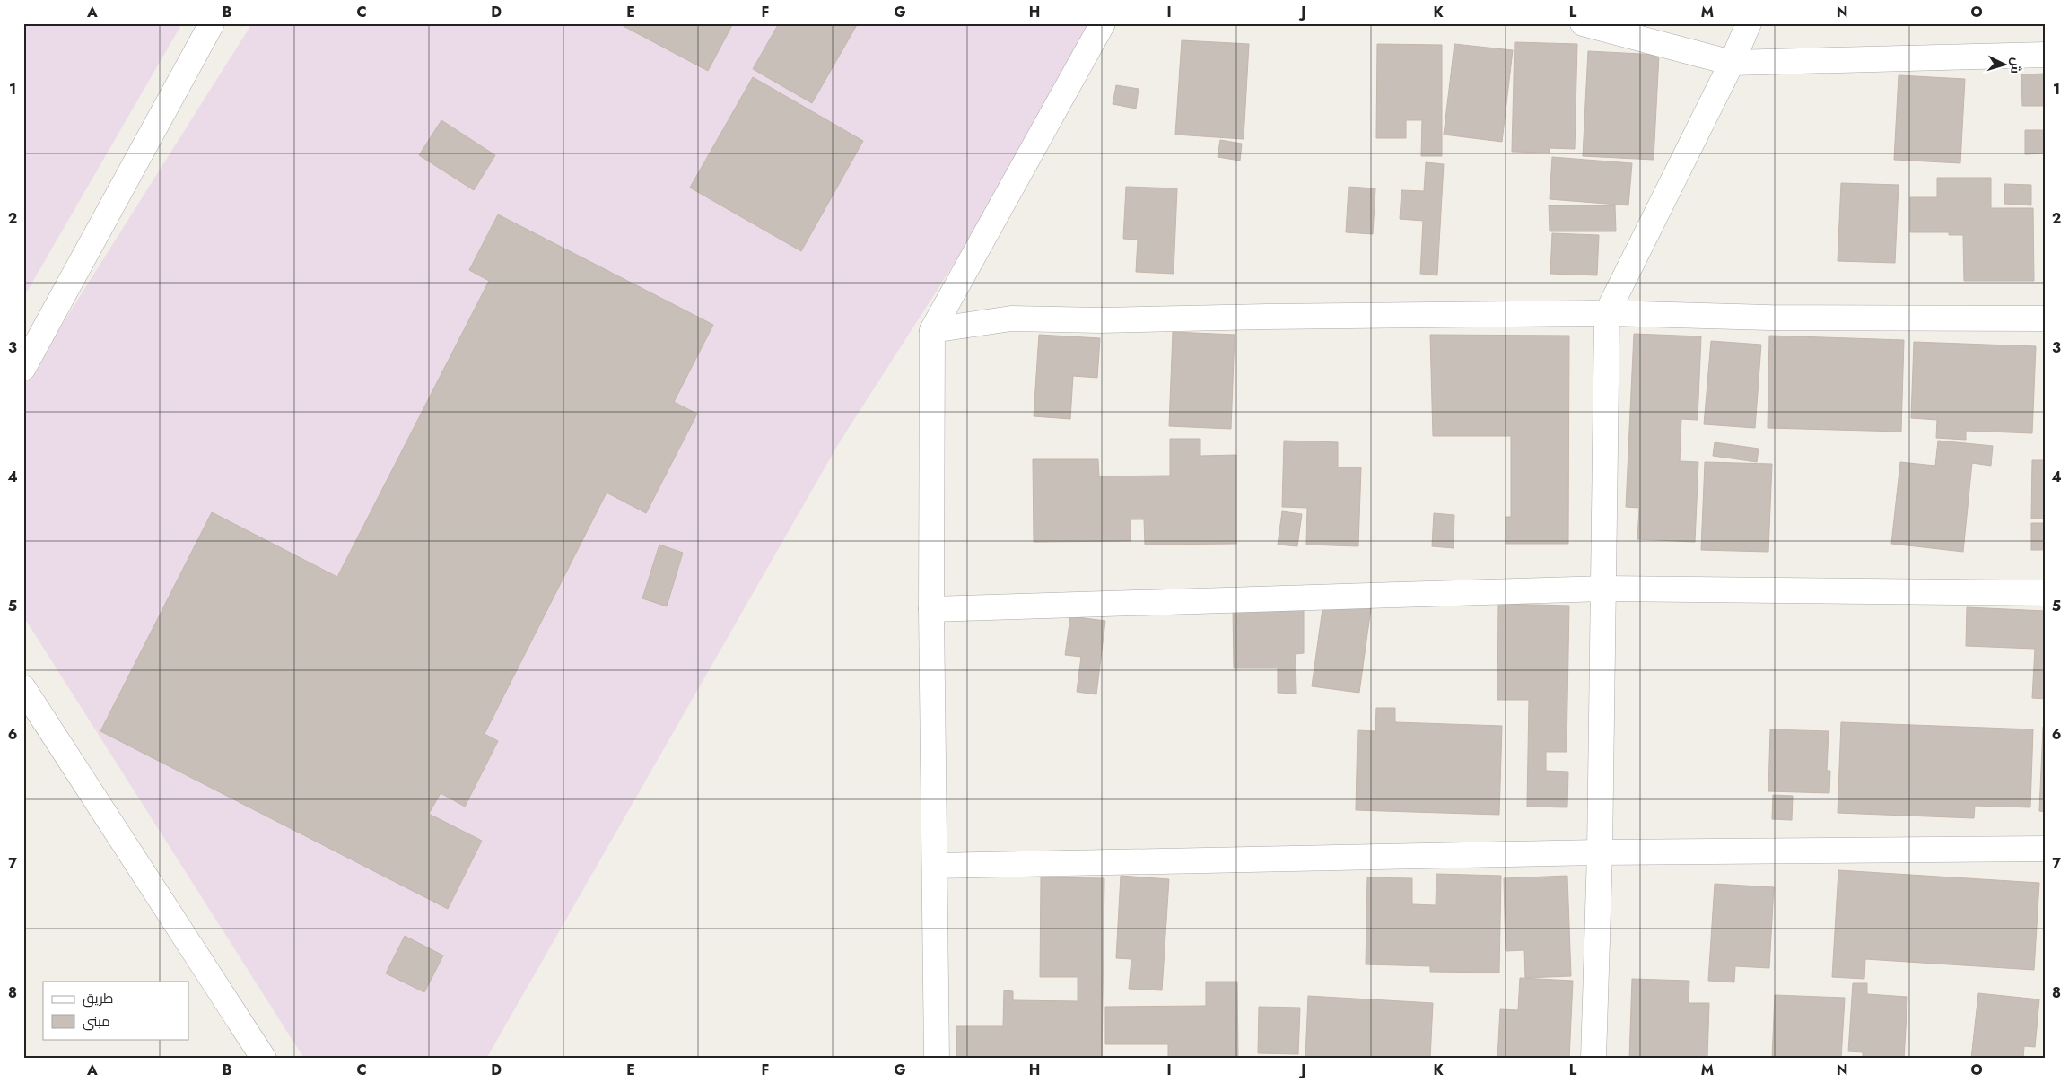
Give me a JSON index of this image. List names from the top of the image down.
{
  "legend": ["طريق", "مبنى"],
  "north": "right",
  "grid": {
    "columns": [
      "A",
      "B",
      "C",
      "D",
      "E",
      "F",
      "G",
      "H",
      "I",
      "J",
      "K",
      "L",
      "M",
      "N",
      "O"
    ],
    "rows": [
      "1",
      "2",
      "3",
      "4",
      "5",
      "6",
      "7",
      "8"
    ]
  }
}
